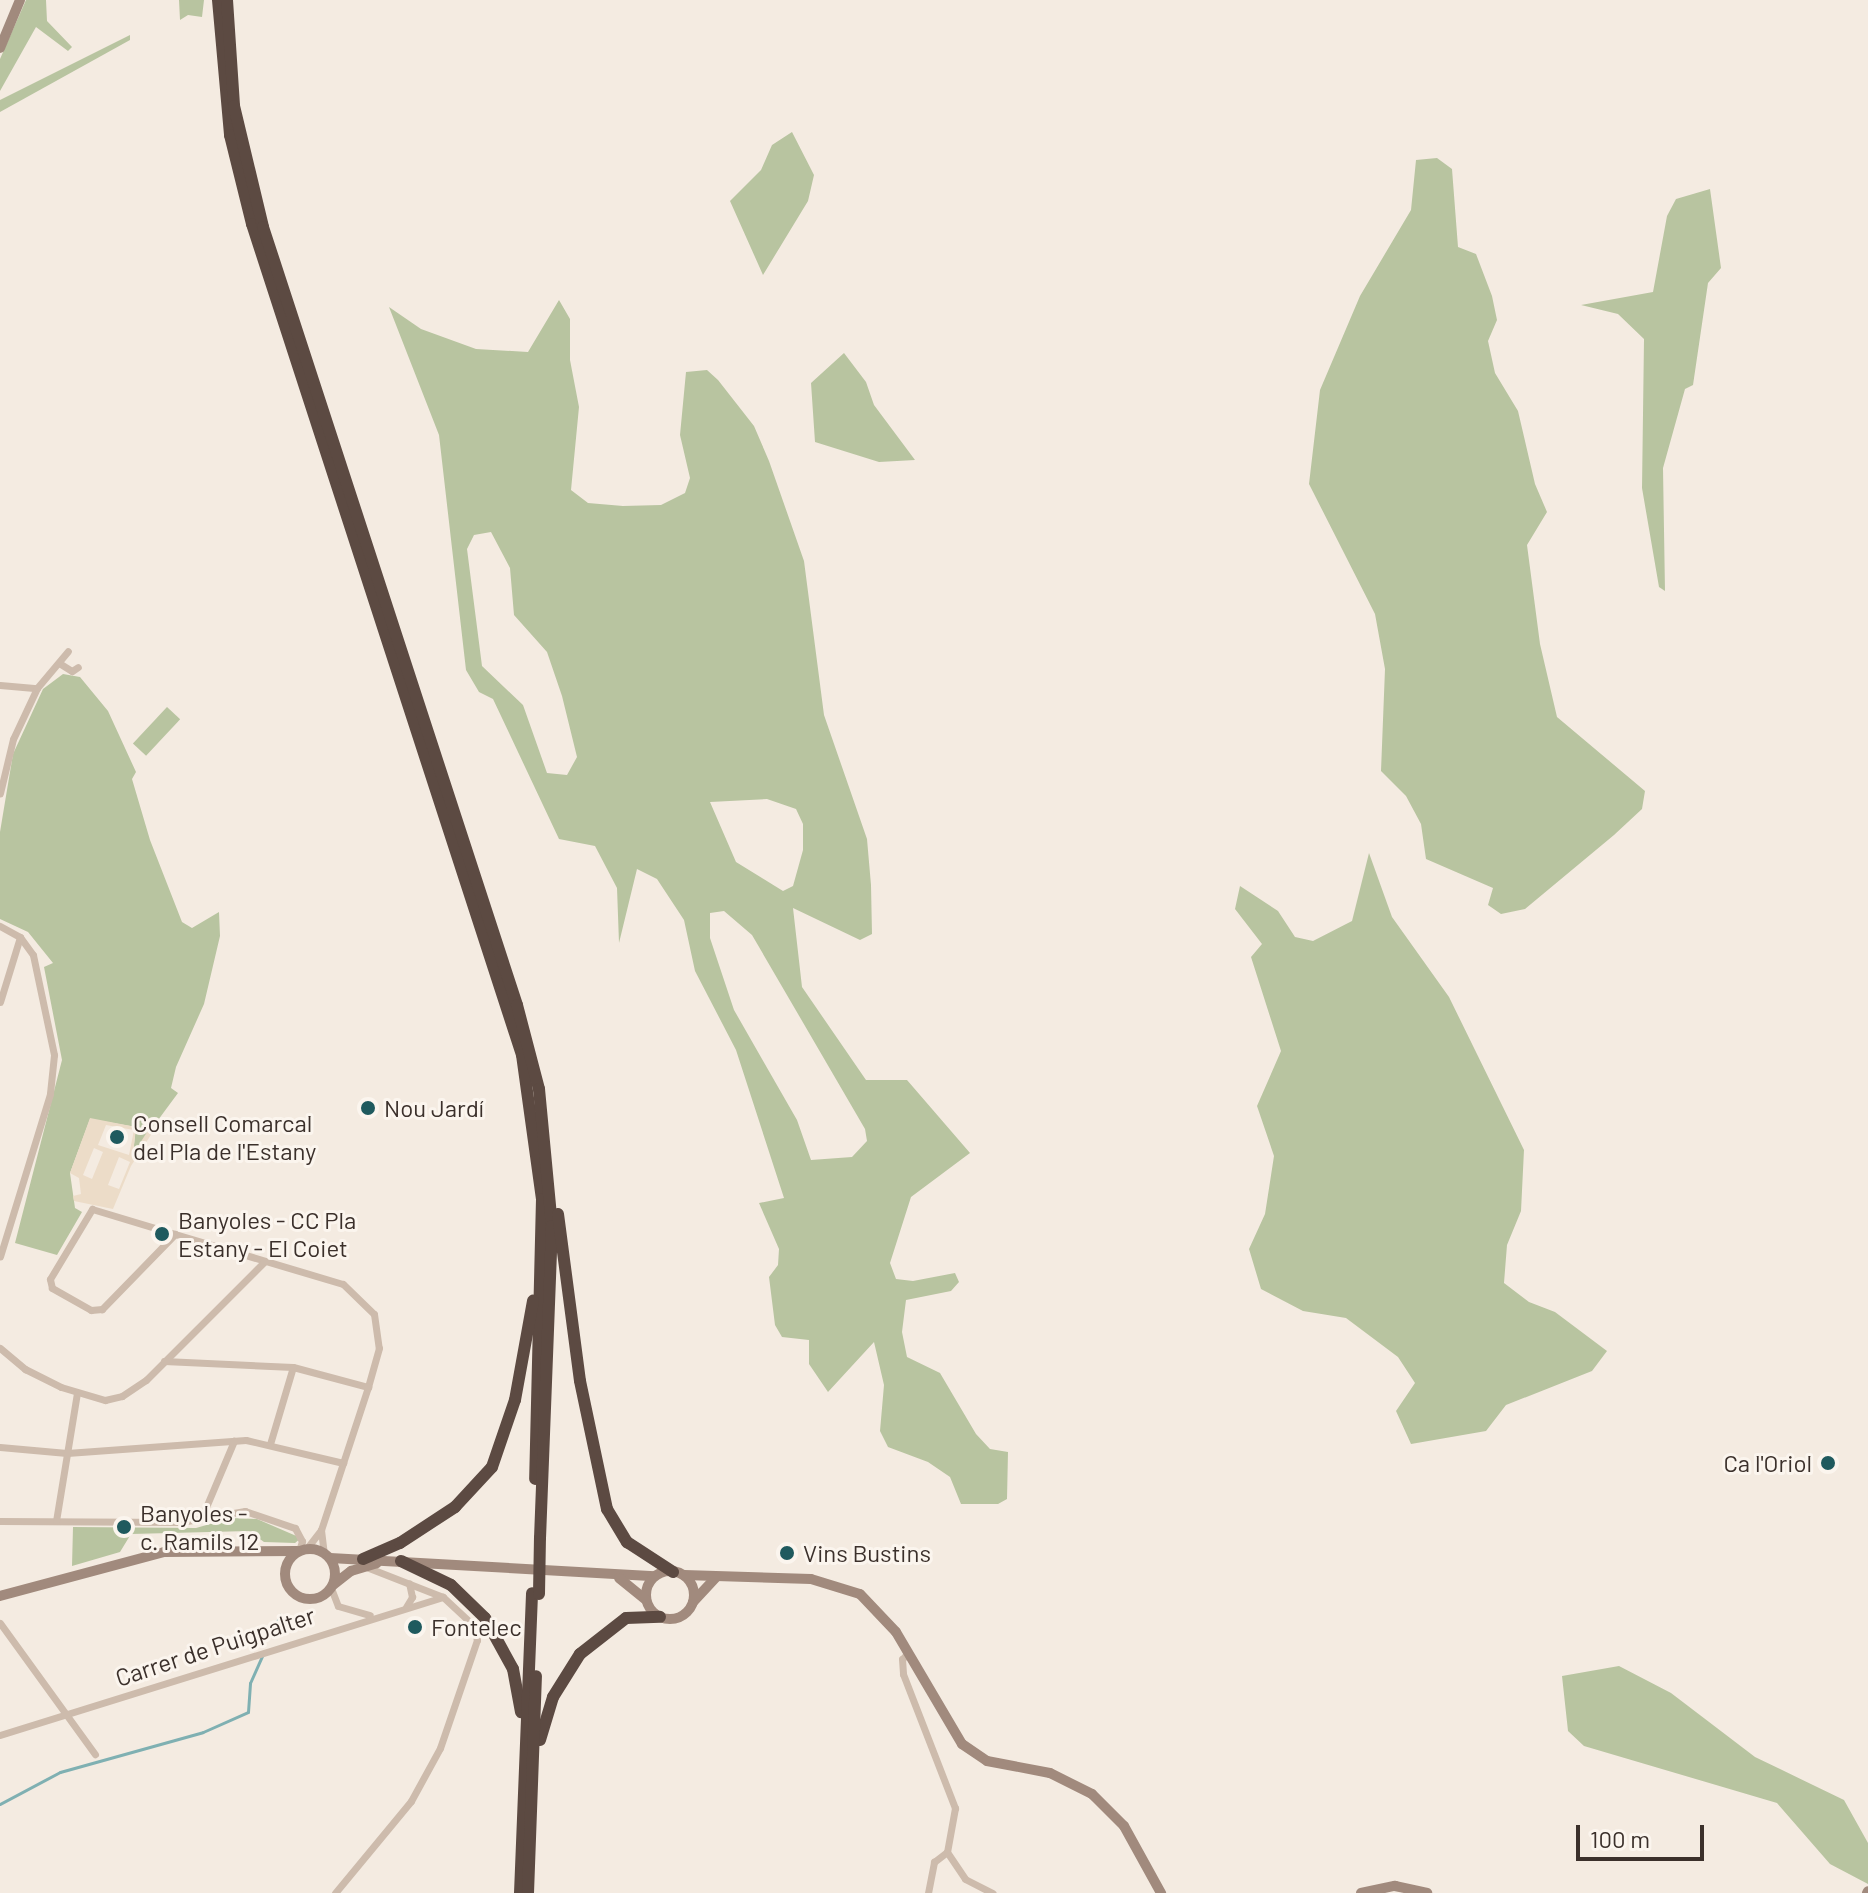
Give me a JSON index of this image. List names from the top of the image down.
{
  "streets": {
    "street": ["Carrer de Puigpalter"]
  },
  "places": [
    "Nou Jardí",
    "Consell Comarcal del Pla de l'Estany",
    "Banyoles - CC Pla Estany - El Coiet",
    "Ca l'Oriol",
    "Banyoles - c. Ramils 12",
    "Vins Bustins",
    "Fontelec"
  ],
  "scale_bar": "100 m"
}
